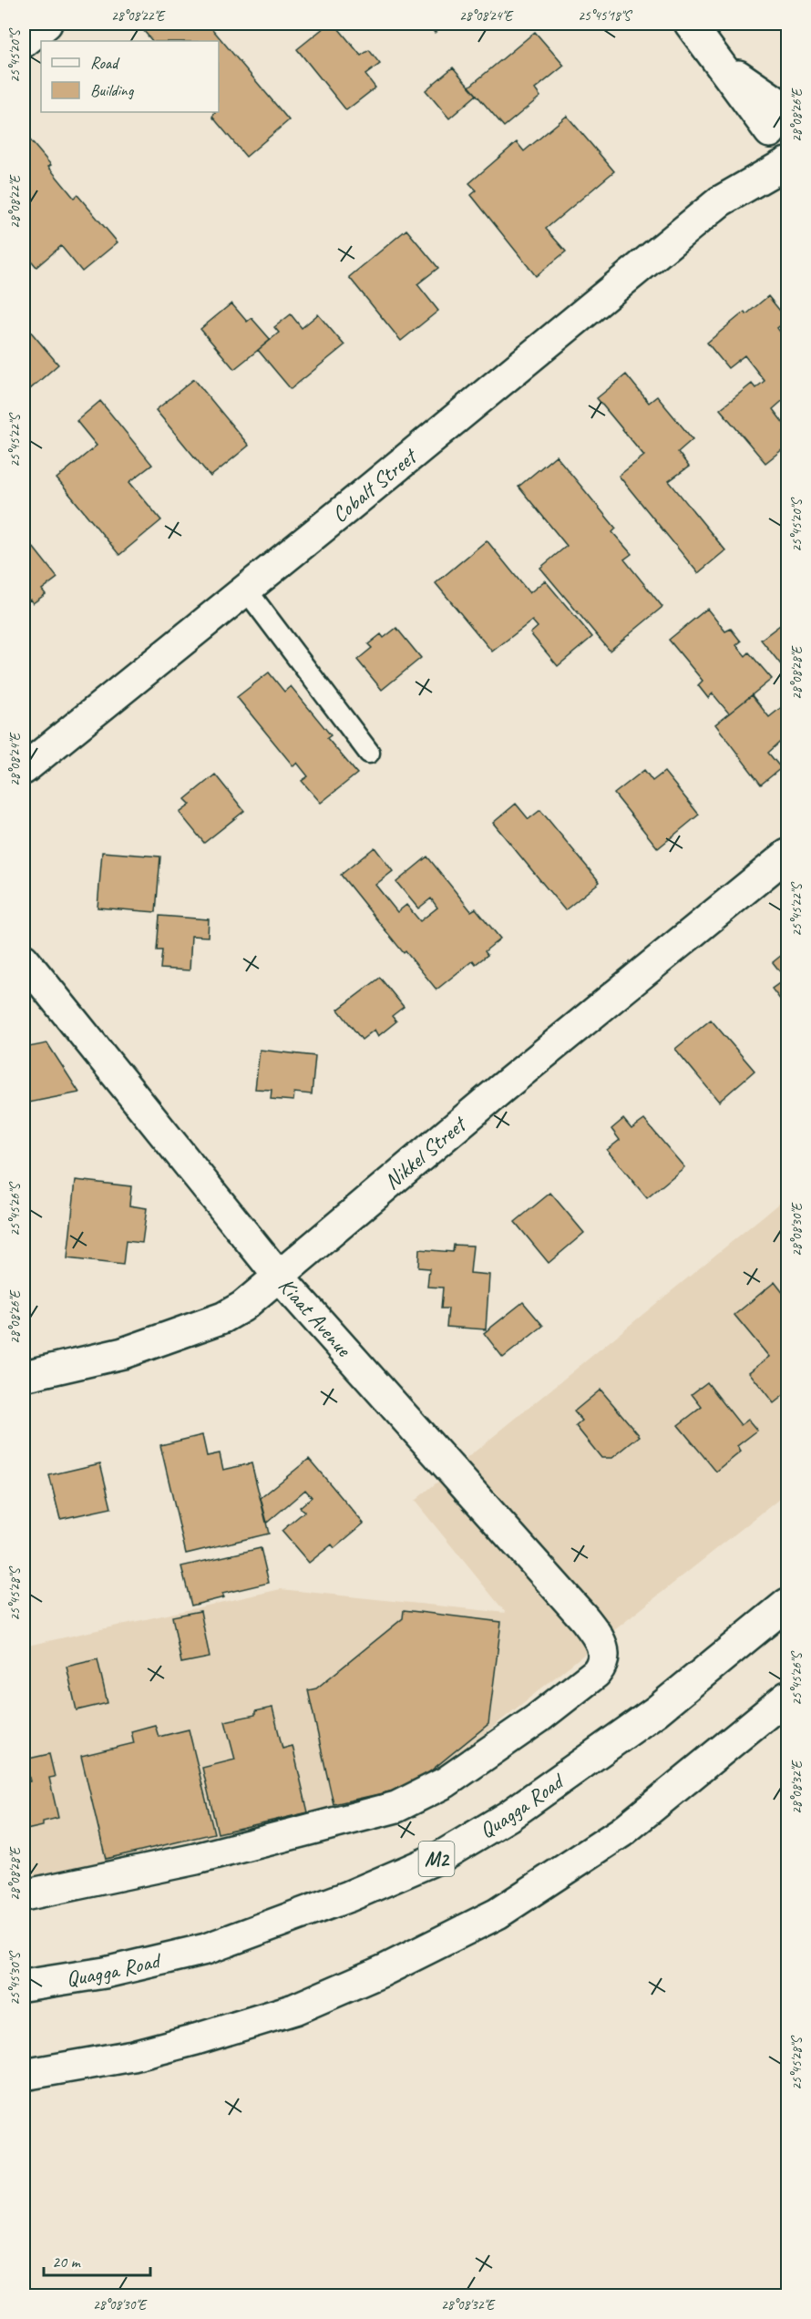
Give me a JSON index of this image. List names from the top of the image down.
{
  "streets": {
    "street": [
      "Cobalt Street",
      "Nikkel Street",
      "Kiaat Avenue",
      "Quagga Road",
      "M2"
    ]
  },
  "crossings": [
    ["Nikkel Street", "Kiaat Avenue"]
  ],
  "legend": ["Road", "Building"],
  "scale_bar": "20 m",
  "coordinates": [
    "28°08'22\"E",
    "28°08'24\"E",
    "25°45'18\"S",
    "25°45'20\"S",
    "28°08'26\"E",
    "25°45'22\"S",
    "28°08'28\"E",
    "25°45'26\"S",
    "28°08'30\"E",
    "25°45'28\"S",
    "28°08'32\"E",
    "25°45'30\"S"
  ]
}
